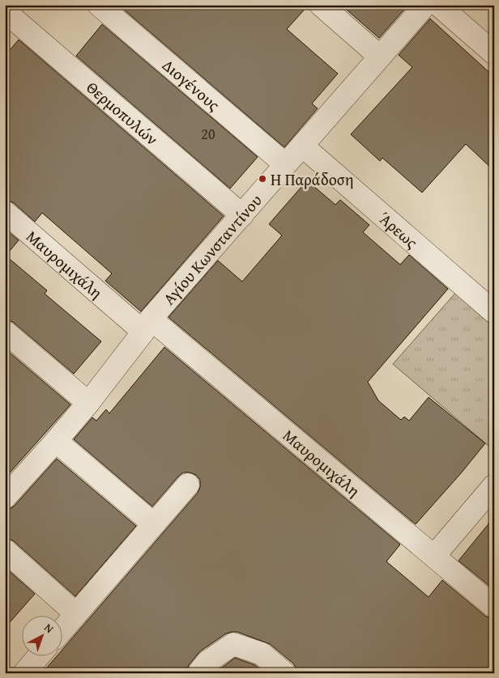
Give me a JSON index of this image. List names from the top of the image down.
{
  "streets": {
    "street": [
      "Διογένους",
      "Θερμοπυλών",
      "Άρεως",
      "Αγίου Κωνσταντίνου",
      "Μαυρομιχάλη"
    ]
  },
  "crossings": [
    ["Διογένους", "Αγίου Κωνσταντίνου"],
    ["Θερμοπυλών", "Αγίου Κωνσταντίνου"],
    ["Άρεως", "Αγίου Κωνσταντίνου"],
    ["Αγίου Κωνσταντίνου", "Μαυρομιχάλη"]
  ],
  "places": ["Η Παράδοση"],
  "house_numbers": ["20"],
  "north": "top right"
}
